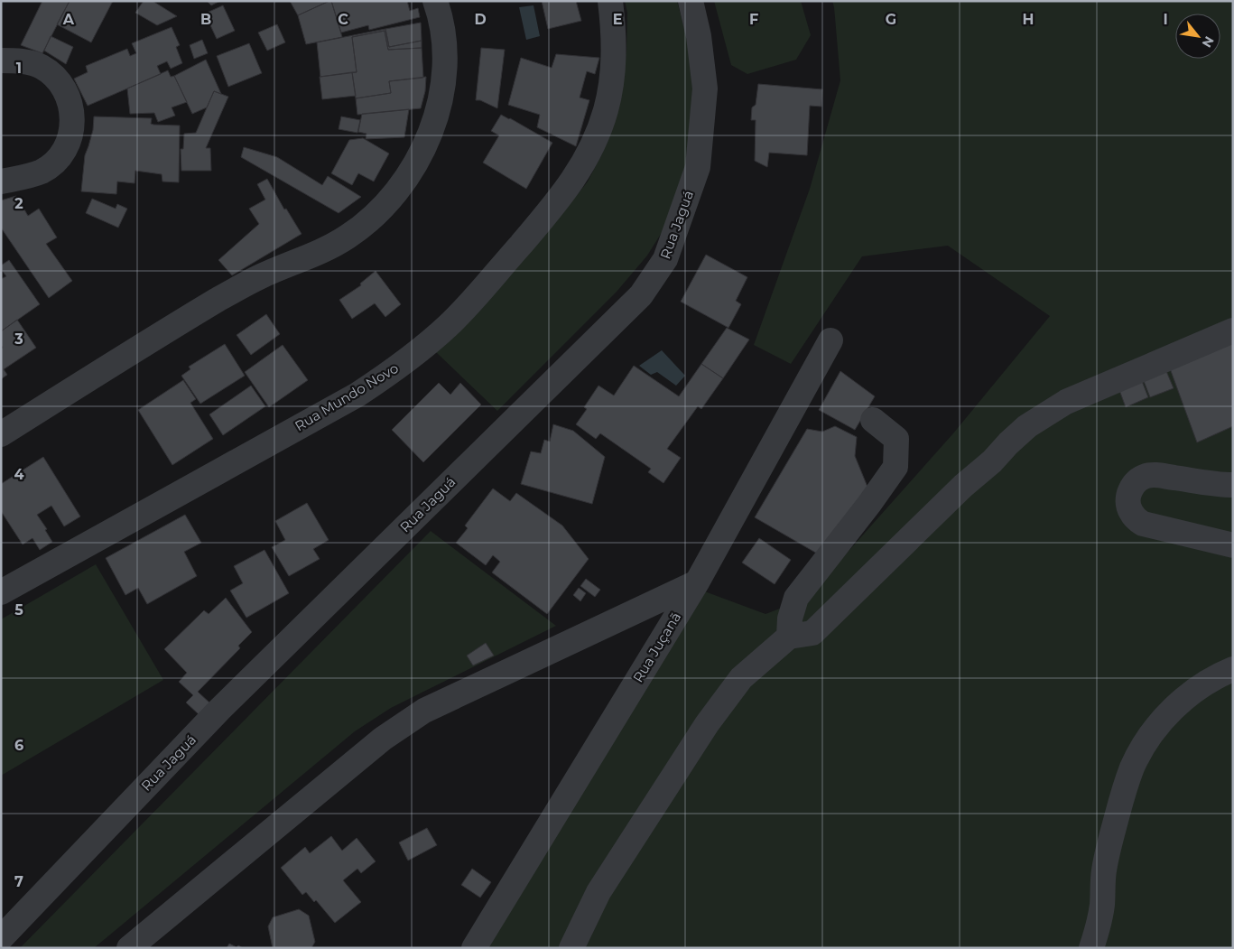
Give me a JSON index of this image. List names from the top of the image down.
{
  "streets": {
    "street": ["Rua Jaguá", "Rua Mundo Novo", "Rua Juçanã"]
  },
  "north": "bottom right",
  "grid": {
    "columns": [
      "A",
      "B",
      "C",
      "D",
      "E",
      "F",
      "G",
      "H",
      "I"
    ],
    "rows": [
      "1",
      "2",
      "3",
      "4",
      "5",
      "6",
      "7"
    ]
  }
}
